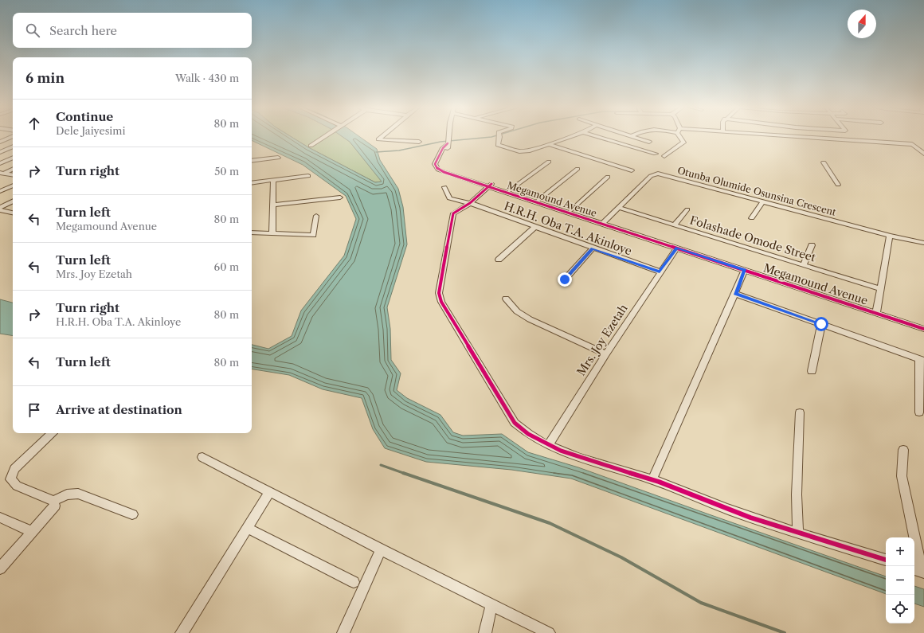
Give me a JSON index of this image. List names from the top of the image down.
{
  "streets": {
    "street": [
      "Otunba Olumide Osunsina Crescent",
      "Megamound Avenue",
      "H.R.H. Oba T.A. Akinloye",
      "Folashade Omode Street",
      "Mrs. Joy Ezetah"
    ]
  },
  "crossings": [
    ["Otunba Olumide Osunsina Crescent", "Megamound Avenue"],
    ["Otunba Olumide Osunsina Crescent", "Folashade Omode Street"],
    ["Megamound Avenue", "Mrs. Joy Ezetah"],
    ["H.R.H. Oba T.A. Akinloye", "Mrs. Joy Ezetah"]
  ],
  "north": "top",
  "page": {
    "search": "Search here",
    "heading": ["6 min", "Walk · 430 m"],
    "list": [
      ["Continue", "Dele Jaiyesimi", "80 m"],
      ["Turn right", "50 m"],
      ["Turn left", "Megamound Avenue", "80 m"],
      ["Turn left", "Mrs. Joy Ezetah", "60 m"],
      ["Turn right", "H.R.H. Oba T.A. Akinloye", "80 m"],
      ["Turn left", "80 m"],
      "Arrive at destination"
    ],
    "map_buttons": ["+", "−"]
  }
}
